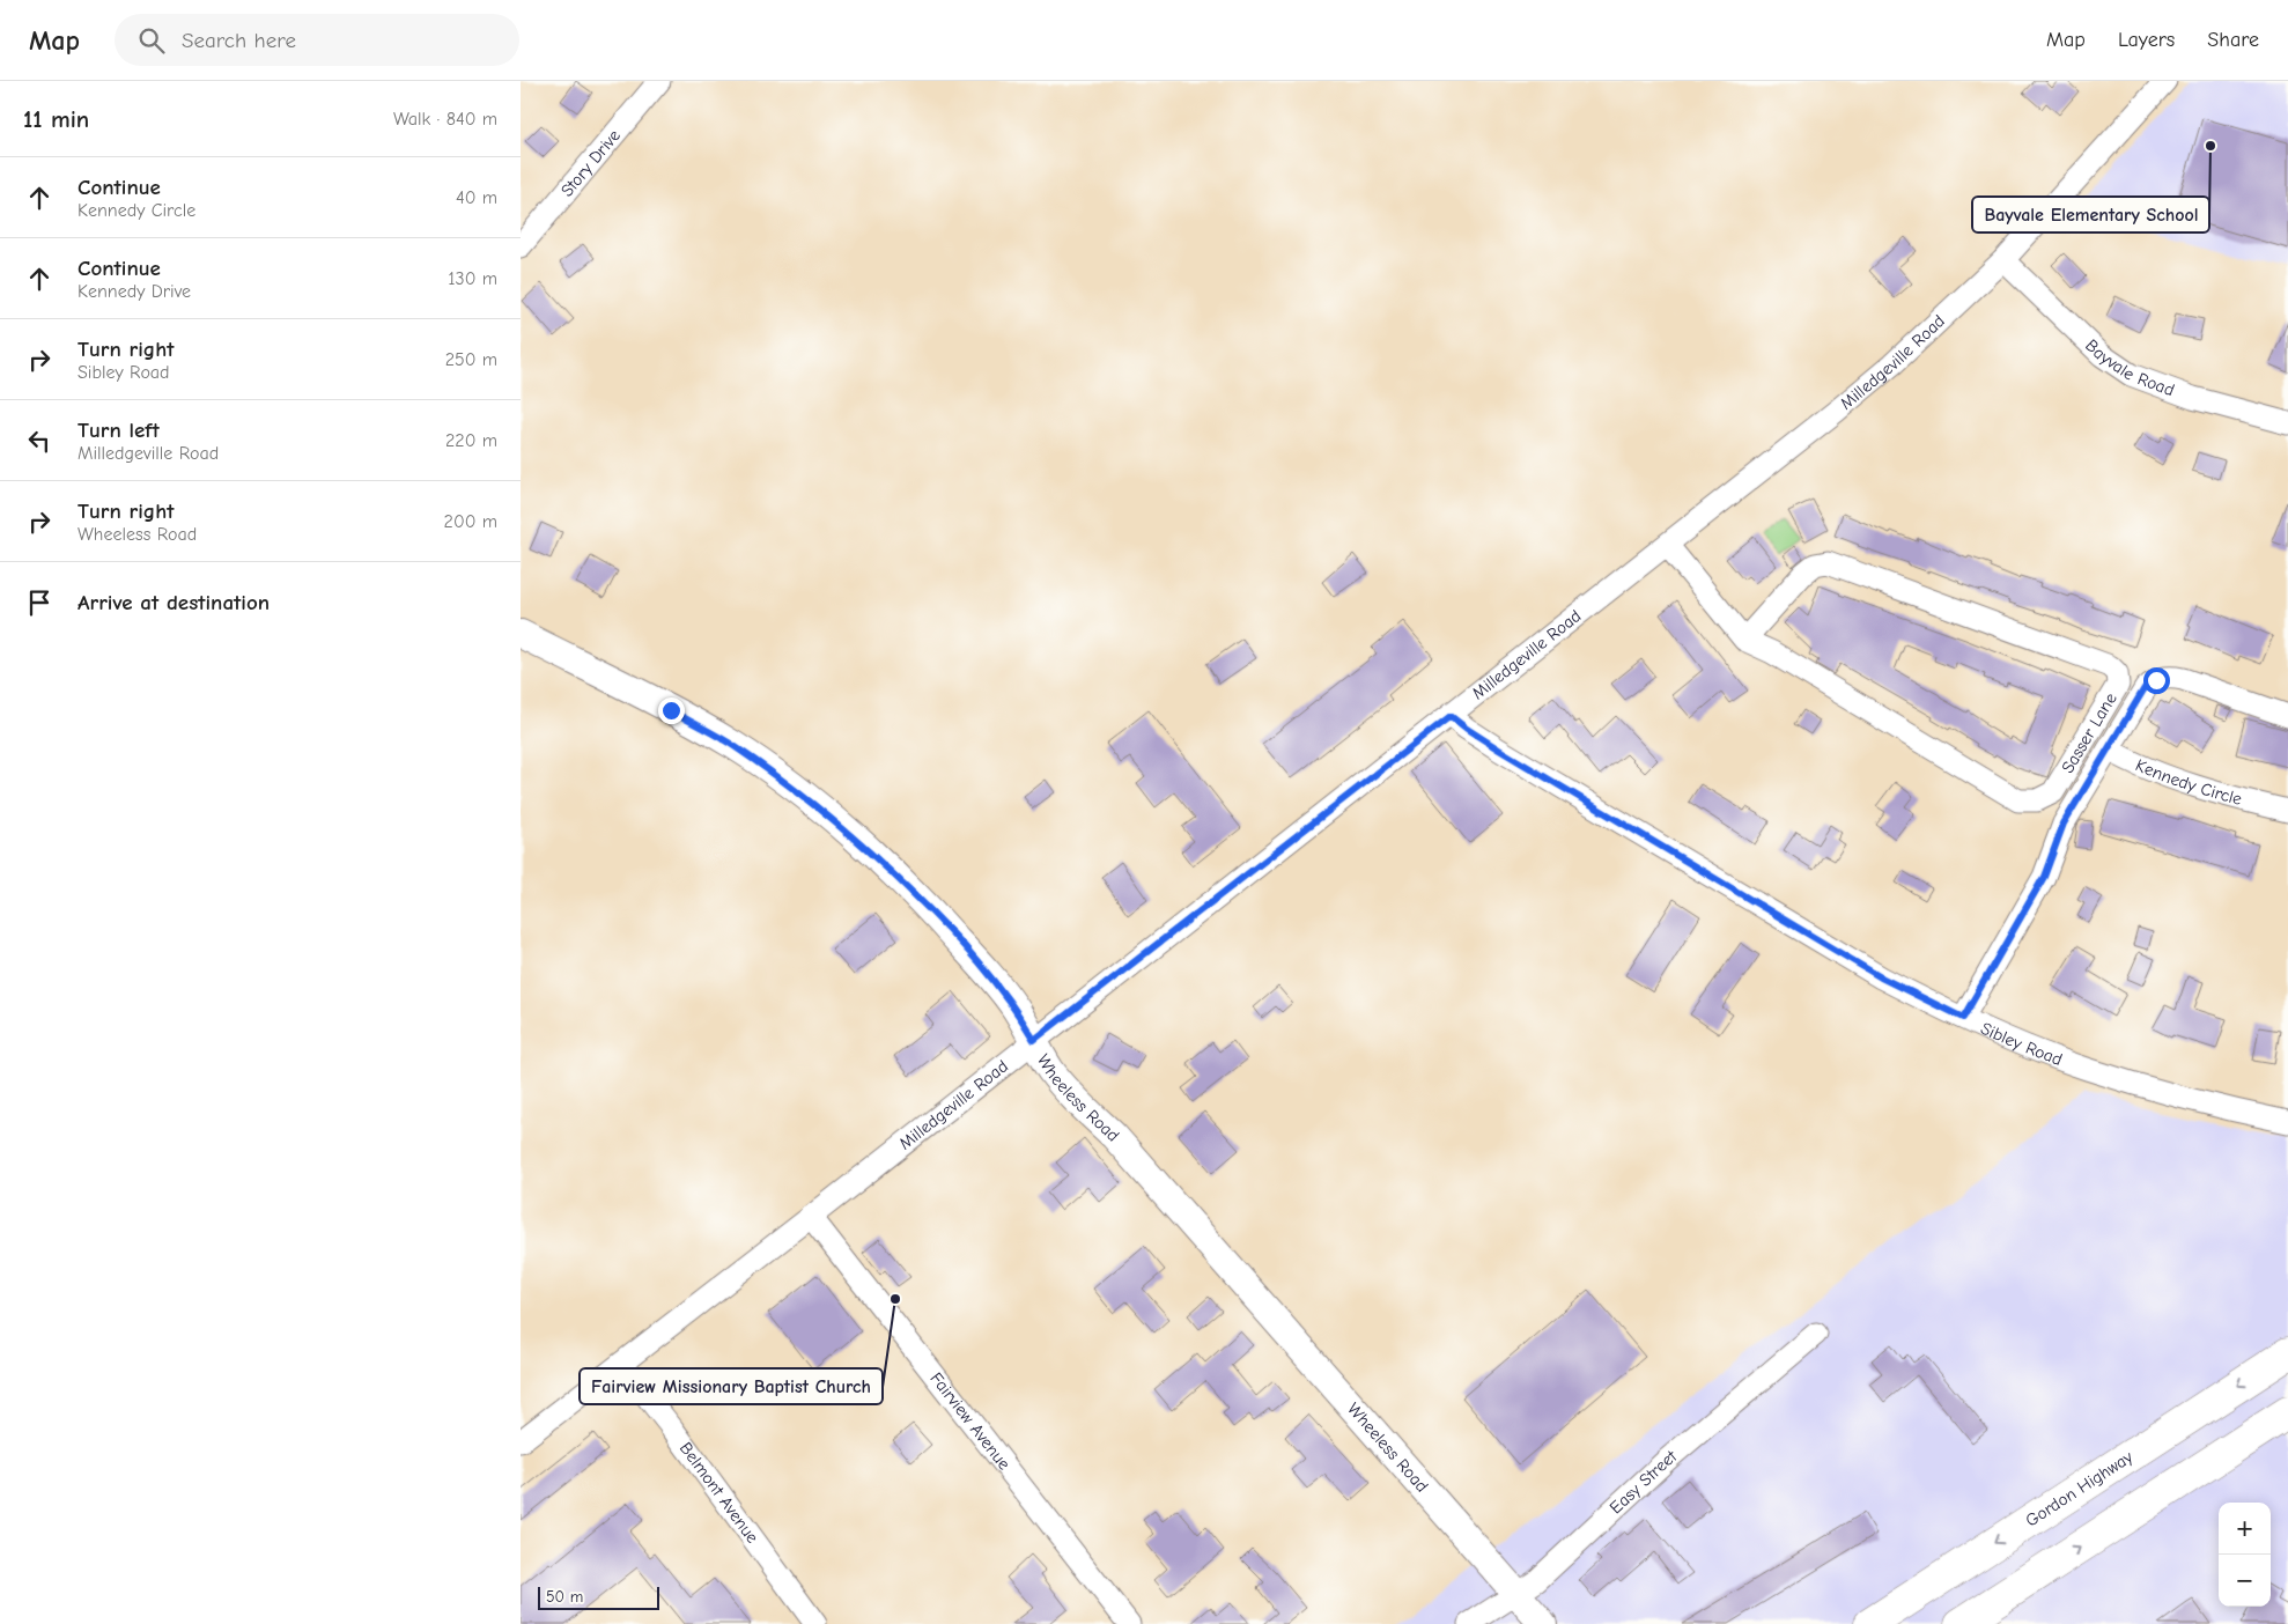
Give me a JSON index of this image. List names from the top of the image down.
{
  "streets": {
    "highway": ["Gordon Highway"],
    "main road": ["Wheeless Road"],
    "street": [
      "Story Drive",
      "Milledgeville Road",
      "Bayvale Road",
      "Sasser Lane",
      "Kennedy Circle",
      "Sibley Road",
      "Fairview Avenue",
      "Easy Street",
      "Belmont Avenue"
    ]
  },
  "crossings": [
    ["Milledgeville Road", "Bayvale Road"],
    ["Milledgeville Road", "Sasser Lane"],
    ["Milledgeville Road", "Sibley Road"],
    ["Milledgeville Road", "Wheeless Road"],
    ["Milledgeville Road", "Fairview Avenue"],
    ["Milledgeville Road", "Belmont Avenue"],
    ["Wheeless Road", "Easy Street"]
  ],
  "places": ["Bayvale Elementary School", "Fairview Missionary Baptist Church"],
  "scale_bar": "50 m",
  "page": {
    "header": "Map",
    "search": "Search here",
    "nav": ["Map", "Layers", "Share"],
    "heading": ["11 min", "Walk · 840 m"],
    "list": [
      ["Continue", "Kennedy Circle", "40 m"],
      ["Continue", "Kennedy Drive", "130 m"],
      ["Turn right", "Sibley Road", "250 m"],
      ["Turn left", "Milledgeville Road", "220 m"],
      ["Turn right", "Wheeless Road", "200 m"],
      "Arrive at destination"
    ],
    "map_buttons": ["+", "−"],
    "scale": "50 m"
  }
}
